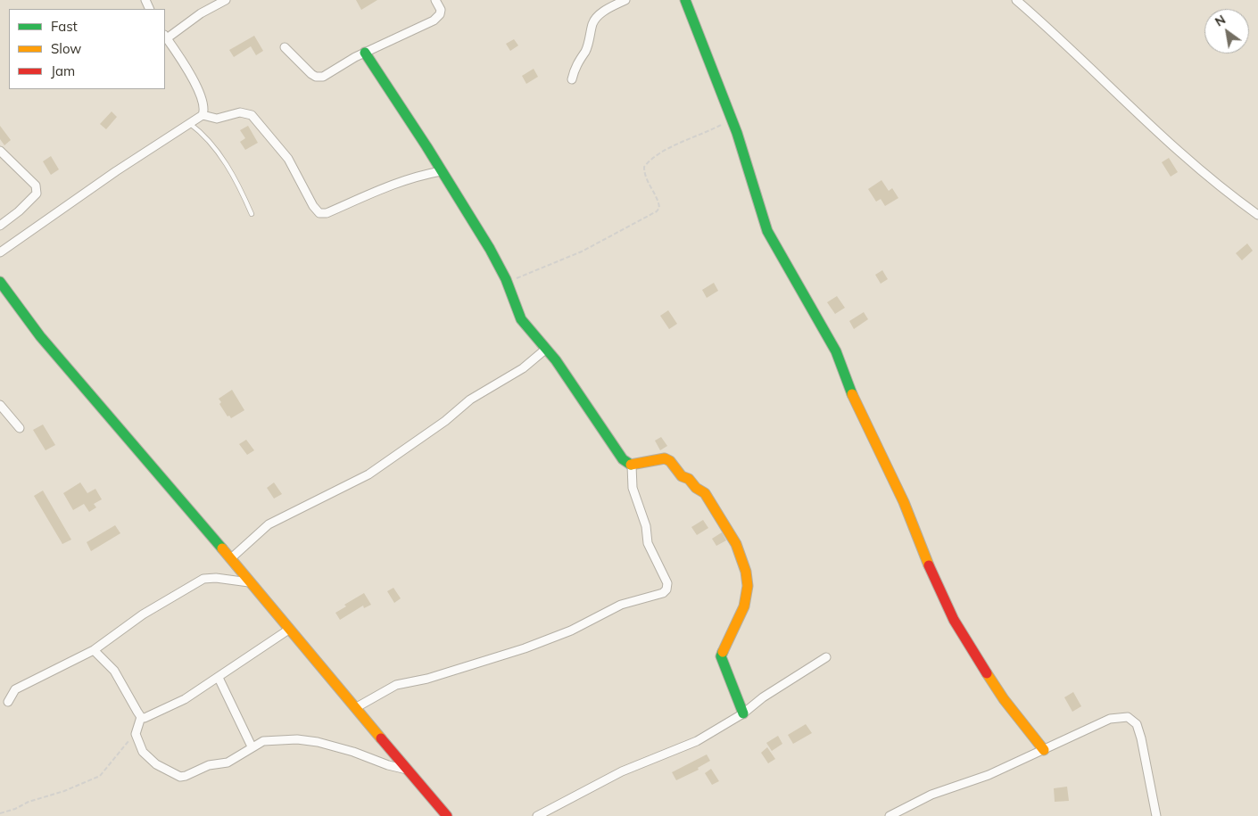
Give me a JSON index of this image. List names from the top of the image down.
{
  "legend": ["Fast", "Slow", "Jam"],
  "north": "top left"
}
